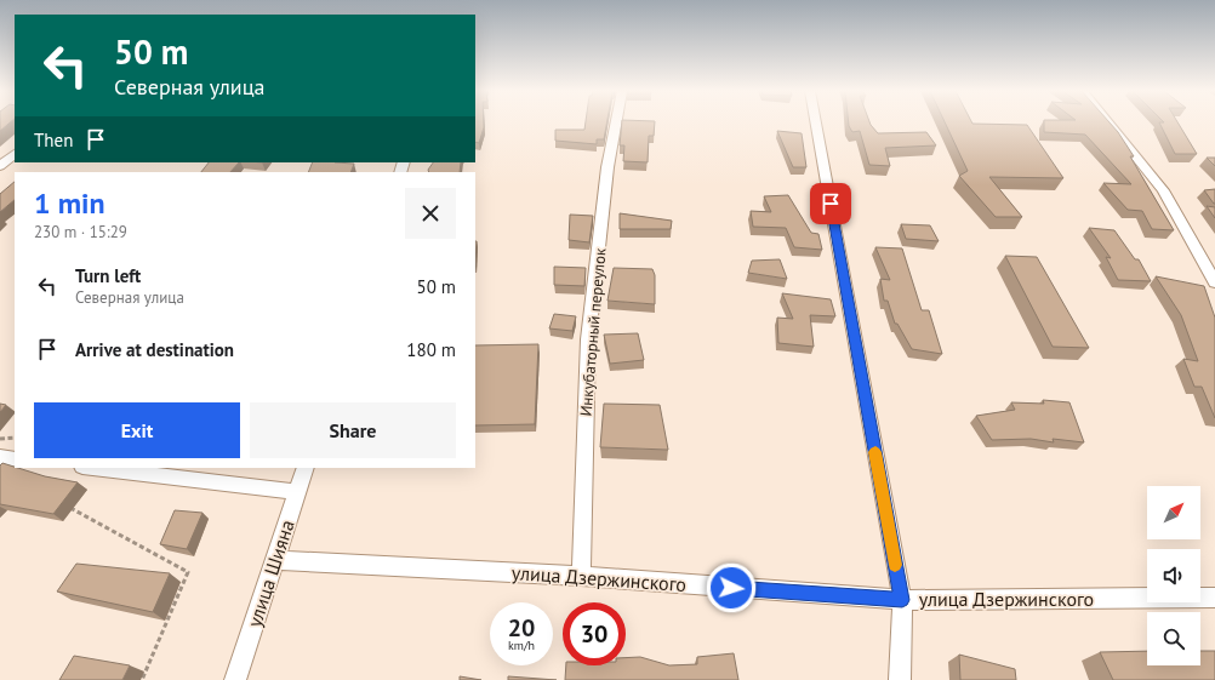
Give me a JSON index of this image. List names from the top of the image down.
{
  "streets": {
    "street": ["Инкубаторный переулок", "улица Шияна", "улица Дзержинского"]
  },
  "crossings": [
    ["Инкубаторный переулок", "улица Дзержинского"],
    ["улица Шияна", "улица Дзержинского"]
  ],
  "north": "top right",
  "page": {
    "turn": ["50 m", "Северная улица"],
    "then": "Then",
    "heading": ["1 min", "230 m · 15:29"],
    "list": [
      {
        "name": "Turn left",
        "note": "Северная улица",
        "value": "50 m"
      },
      {
        "name": "Arrive at destination",
        "value": "180 m"
      }
    ],
    "buttons": ["Exit", "Share"],
    "speed": "20 km/h",
    "limit": "30"
  }
}
